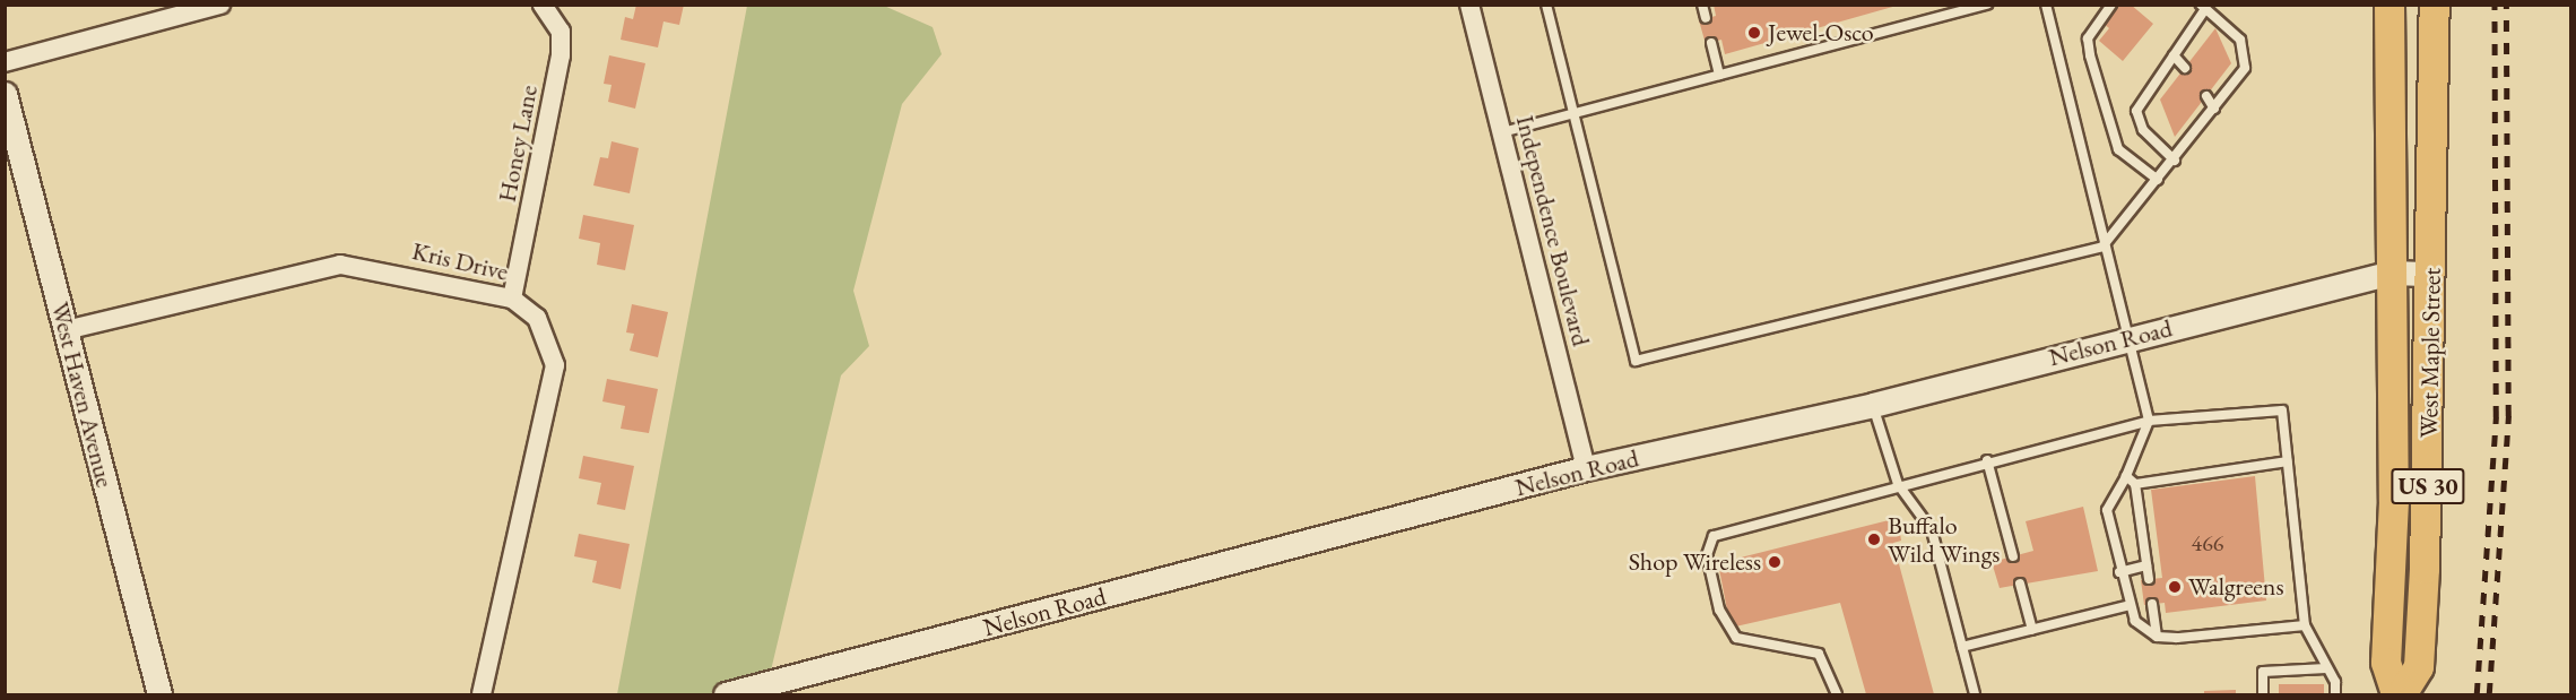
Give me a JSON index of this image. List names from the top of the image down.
{
  "streets": {
    "main road": ["West Maple Street", "US 30"],
    "street": [
      "Honey Lane",
      "Independence Boulevard",
      "Kris Drive",
      "Nelson Road",
      "West Haven Avenue"
    ]
  },
  "crossings": [
    ["Honey Lane", "Kris Drive"],
    ["Independence Boulevard", "Nelson Road"],
    ["Kris Drive", "West Haven Avenue"],
    ["Nelson Road", "West Maple Street"]
  ],
  "places": [
    "Jewel-Osco",
    "Buffalo Wild Wings",
    "Shop Wireless",
    "Walgreens"
  ],
  "house_numbers": ["466"]
}
